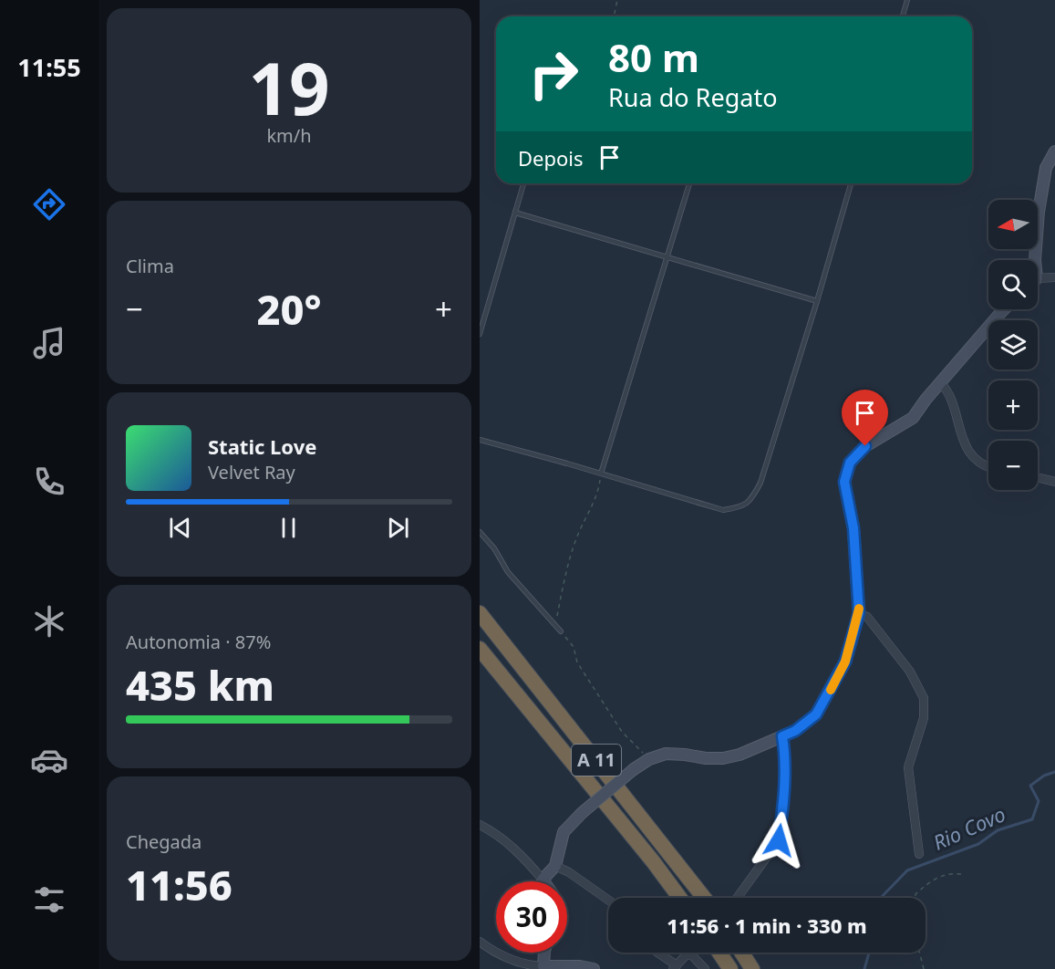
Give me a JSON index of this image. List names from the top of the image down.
{
  "streets": {
    "highway": ["A 11"]
  },
  "water": ["Rio Covo"],
  "north": "left",
  "page": {
    "tabs": "11:55",
    "tile": [
      ["19", "km/h"],
      "Clima",
      ["Autonomia · 87%", "435 km"],
      ["Chegada", "11:56"]
    ],
    "turn": ["80 m", "Rua do Regato"],
    "then": "Depois",
    "map_buttons": ["+", "−"],
    "heat": ["−", "20°", "+"],
    "song": ["Static Love", "Velvet Ray"],
    "limit": "30",
    "trip": "11:56 · 1 min · 330 m"
  }
}
